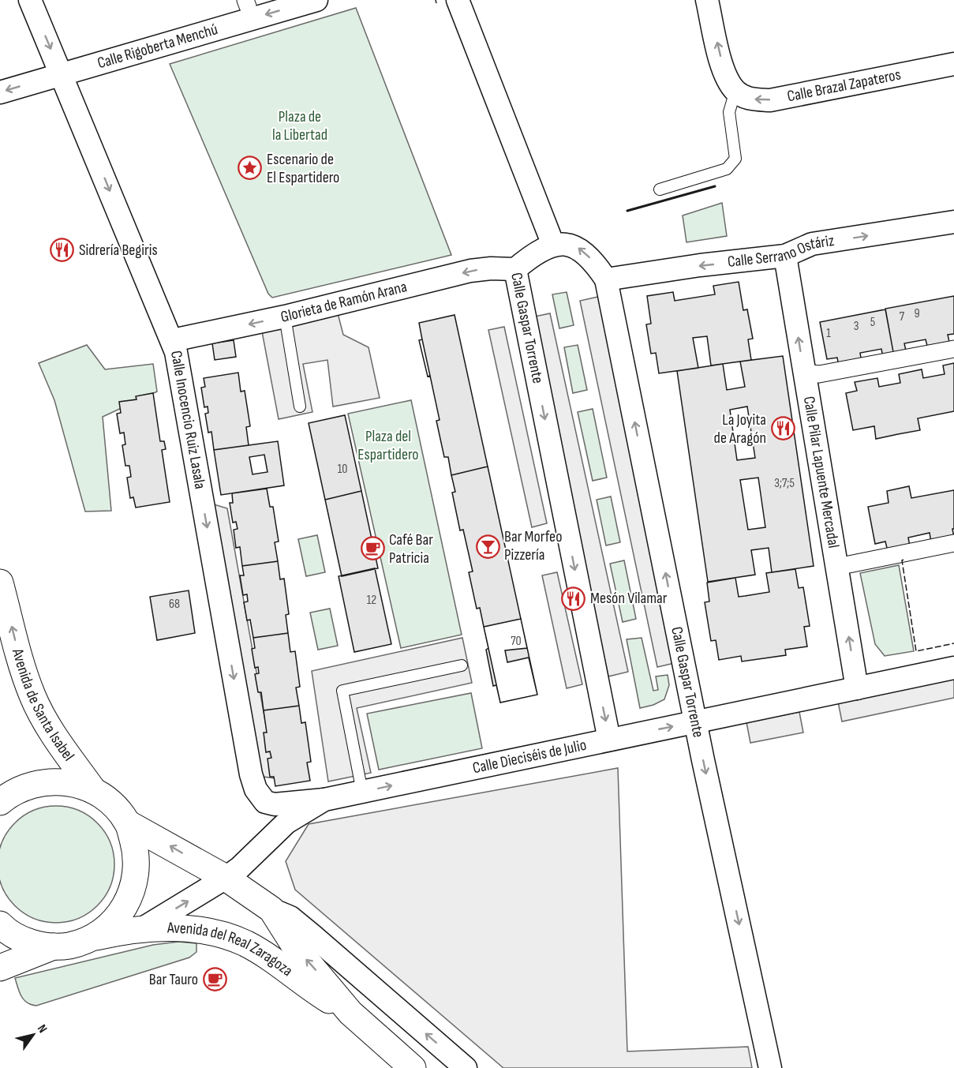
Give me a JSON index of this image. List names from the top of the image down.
{
  "streets": {
    "main road": ["Avenida de Santa Isabel", "Avenida del Real Zaragoza"],
    "street": [
      "Calle Rigoberta Menchú",
      "Calle Brazal Zapateros",
      "Calle Serrano Ostáriz",
      "Glorieta de Ramón Arana",
      "Calle Gaspar Torrente",
      "Calle Inocencio Ruiz Lasala",
      "Calle Pilar Lapuente Mercadal",
      "Calle Dieciséis de Julio"
    ]
  },
  "crossings": [
    ["Calle Rigoberta Menchú", "Calle Inocencio Ruiz Lasala"],
    ["Calle Serrano Ostáriz", "Calle Gaspar Torrente"],
    ["Calle Serrano Ostáriz", "Calle Pilar Lapuente Mercadal"],
    ["Glorieta de Ramón Arana", "Calle Gaspar Torrente"],
    ["Glorieta de Ramón Arana", "Calle Inocencio Ruiz Lasala"],
    ["Calle Gaspar Torrente", "Calle Dieciséis de Julio"],
    ["Calle Inocencio Ruiz Lasala", "Calle Dieciséis de Julio"],
    ["Calle Pilar Lapuente Mercadal", "Calle Dieciséis de Julio"],
    ["Calle Dieciséis de Julio", "Avenida del Real Zaragoza"]
  ],
  "one_way": [
    "Calle Rigoberta Menchú",
    "Calle Brazal Zapateros",
    "Glorieta de Ramón Arana",
    "Calle Inocencio Ruiz Lasala",
    "Calle Pilar Lapuente Mercadal",
    "Avenida de Santa Isabel",
    "Calle Dieciséis de Julio"
  ],
  "parks": ["Plaza de la Libertad", "Plaza del Espartidero"],
  "places": {
    "place": ["Escenario de El Espartidero"],
    "restaurant": ["Sidrería Begiris", "La Joyita de Aragón", "Mesón Vilamar"],
    "bar": ["Bar Morfeo Pizzería"],
    "cafe": ["Café Bar Patricia", "Bar Tauro"]
  },
  "house_numbers": [
    "9",
    "7",
    "5",
    "3",
    "1",
    "10",
    "3;7;5",
    "12",
    "68",
    "70"
  ],
  "north": "top right"
}
